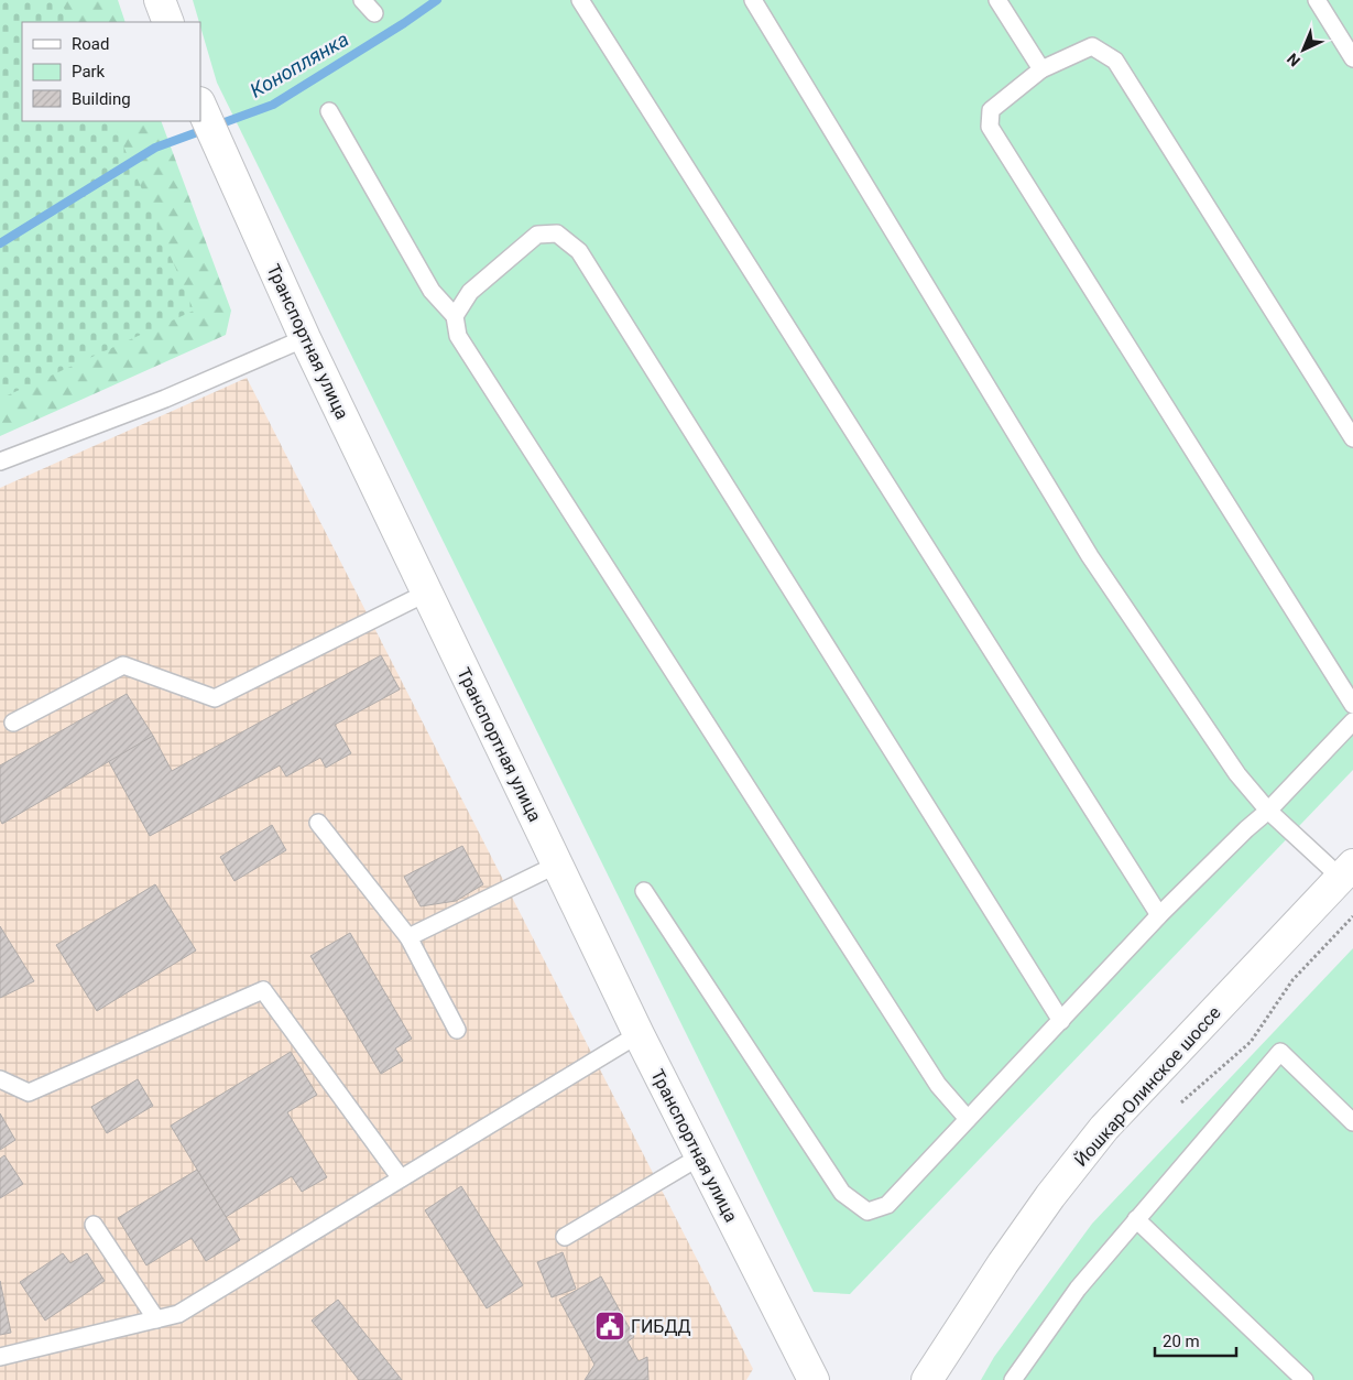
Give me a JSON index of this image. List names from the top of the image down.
{
  "streets": {
    "main road": ["Транспортная улица", "Йошкар-Олинское шоссе"]
  },
  "water": ["Коноплянка"],
  "places": {
    "public building": ["ГИБДД"]
  },
  "legend": ["Road", "Park", "Building"],
  "scale_bar": "20 m",
  "north": "bottom left"
}
